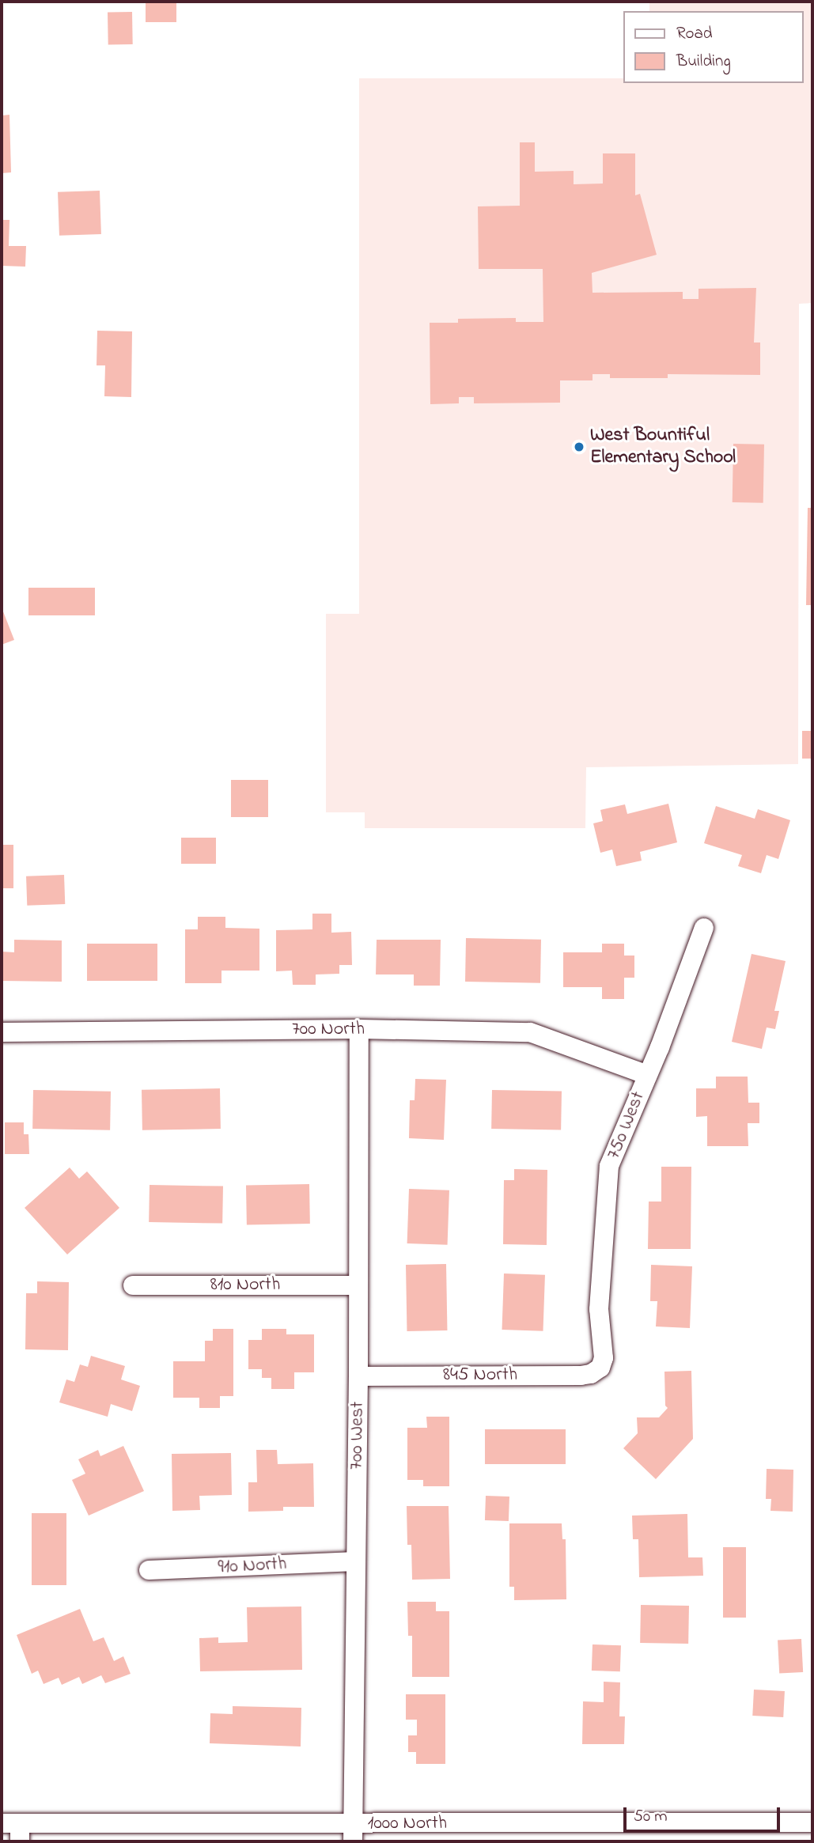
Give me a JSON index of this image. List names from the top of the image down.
{
  "streets": {
    "street": [
      "700 North",
      "750 West",
      "810 North",
      "845 North",
      "700 West",
      "910 North",
      "1000 North"
    ]
  },
  "crossings": [
    ["700 North", "750 West"],
    ["700 North", "700 West"],
    ["750 West", "845 North"],
    ["810 North", "700 West"],
    ["845 North", "700 West"],
    ["700 West", "910 North"],
    ["700 West", "1000 North"]
  ],
  "places": ["West Bountiful Elementary School"],
  "legend": ["Road", "Building"],
  "scale_bar": "50 m"
}
